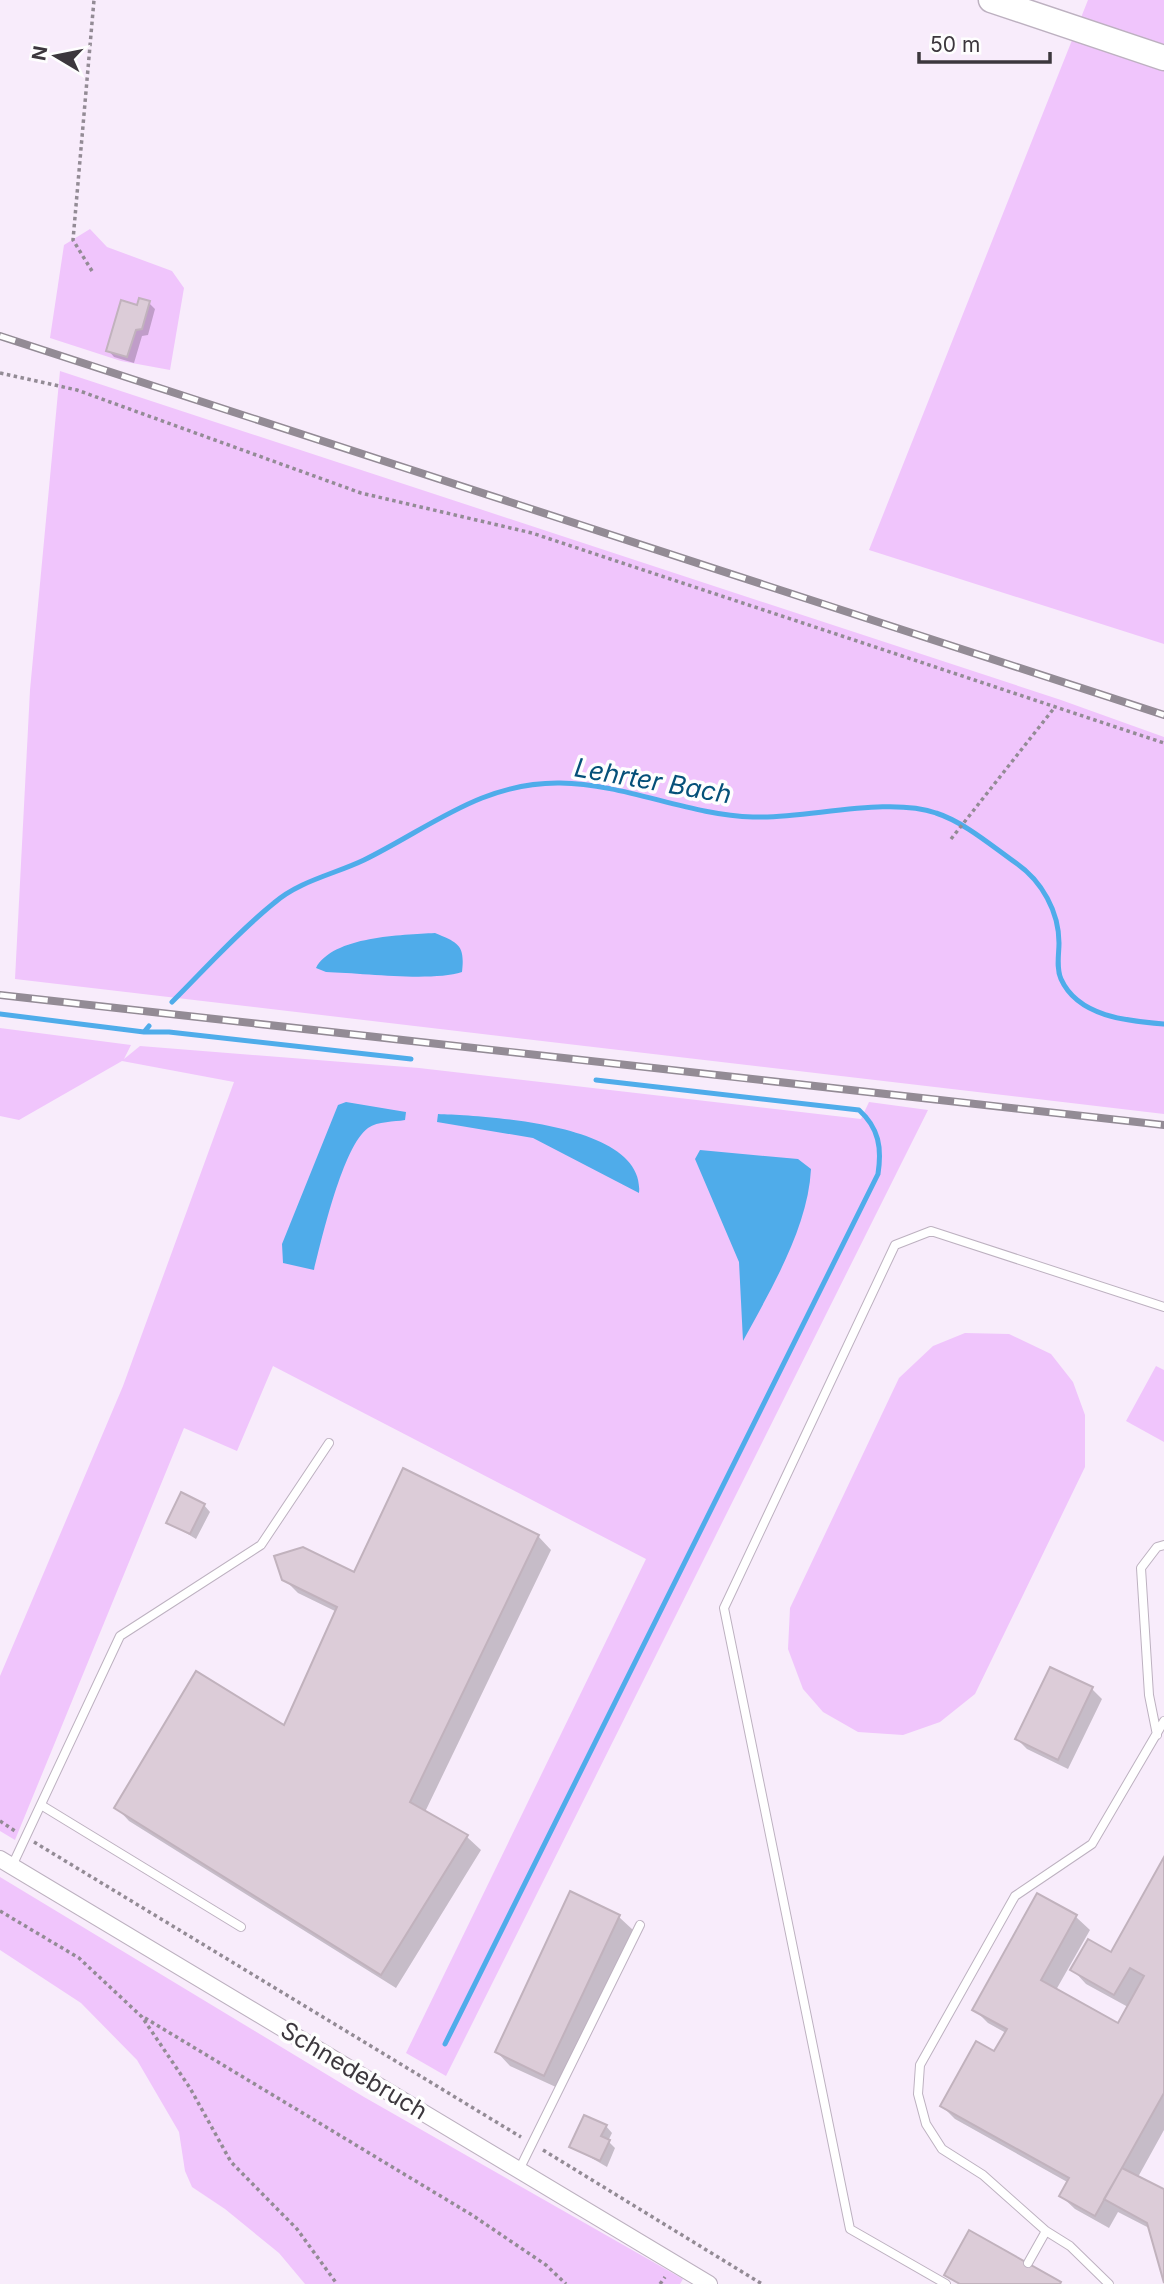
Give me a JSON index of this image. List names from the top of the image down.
{
  "streets": {
    "street": ["Schnedebruch"]
  },
  "water": ["Lehrter Bach"],
  "scale_bar": "50 m",
  "north": "left"
}
